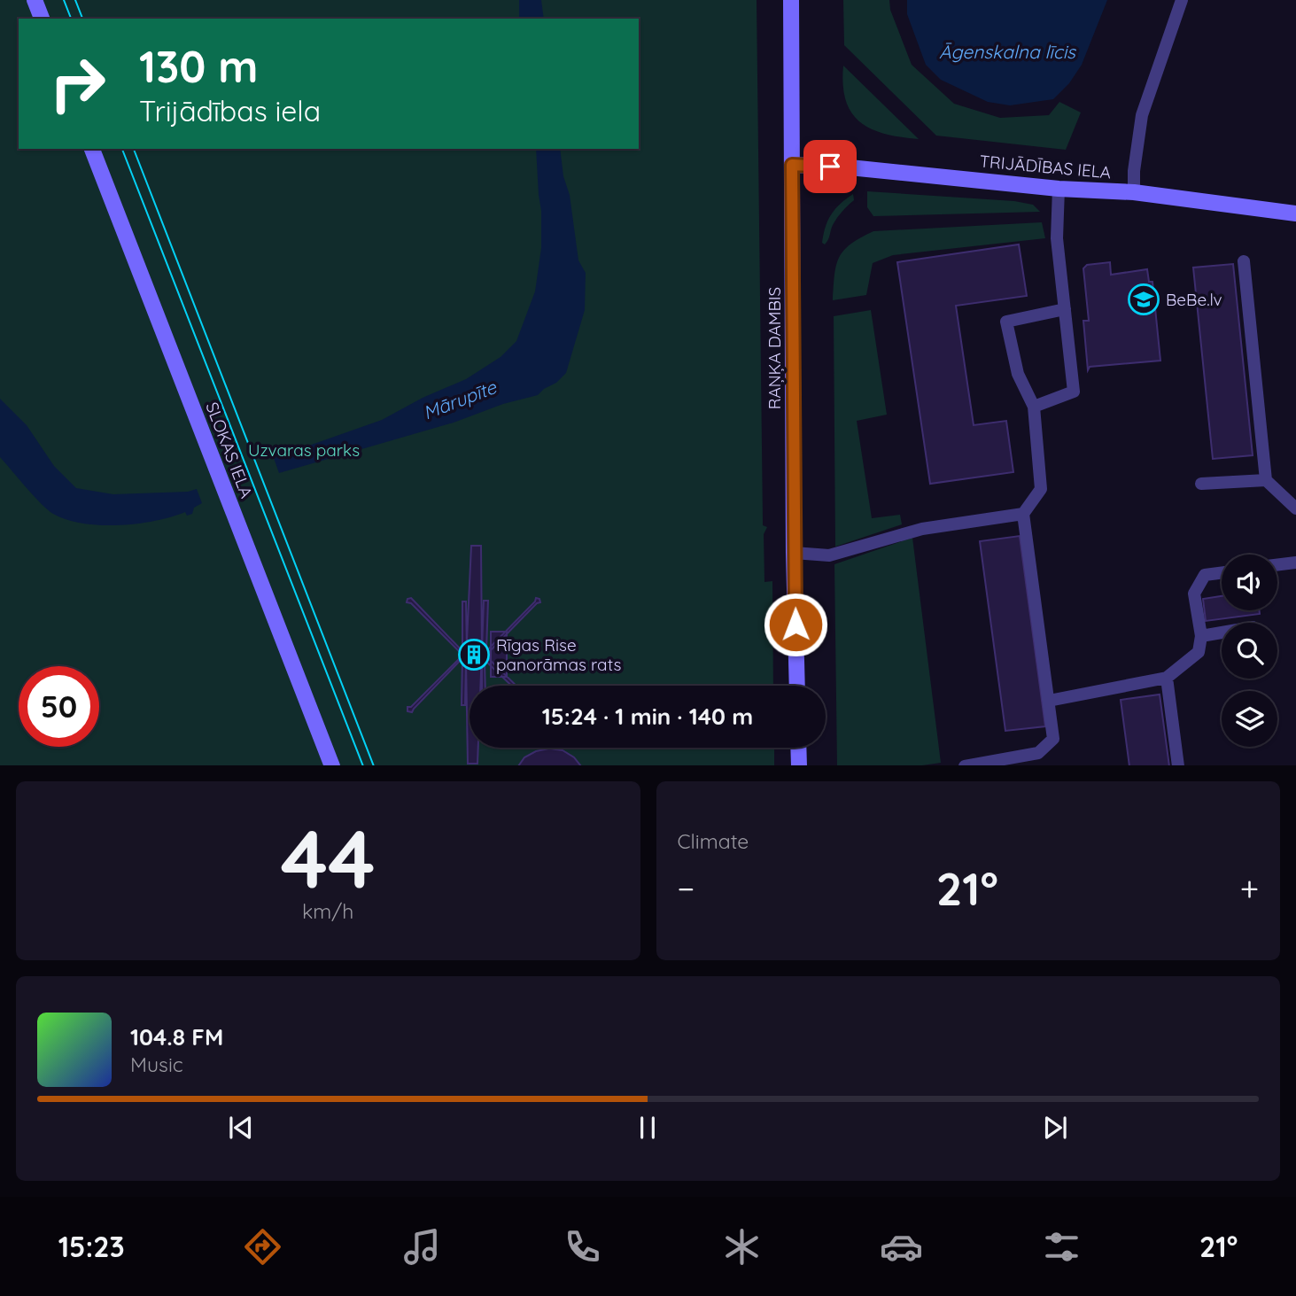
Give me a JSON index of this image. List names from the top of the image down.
{
  "streets": {
    "main road": ["TRIJĀDĪBAS IELA", "RAŅĶA DAMBIS", "SLOKAS IELA"]
  },
  "crossings": [
    ["TRIJĀDĪBAS IELA", "RAŅĶA DAMBIS"]
  ],
  "water": ["Āgenskalna līcis", "Mārupīte"],
  "parks": ["Uzvaras parks"],
  "places": {
    "school or university": ["BeBe.lv"],
    "building": ["Rīgas Rise panorāmas rats"]
  },
  "page": {
    "turn": ["130 m", "Trijādības iela"],
    "limit": "50",
    "trip": "15:24 · 1 min · 140 m",
    "tile": [
      ["44", "km/h"],
      "Climate"
    ],
    "heat": ["−", "21°", "+"],
    "song": ["104.8 FM", "Music"],
    "tabs": ["15:23", "21°"]
  }
}
